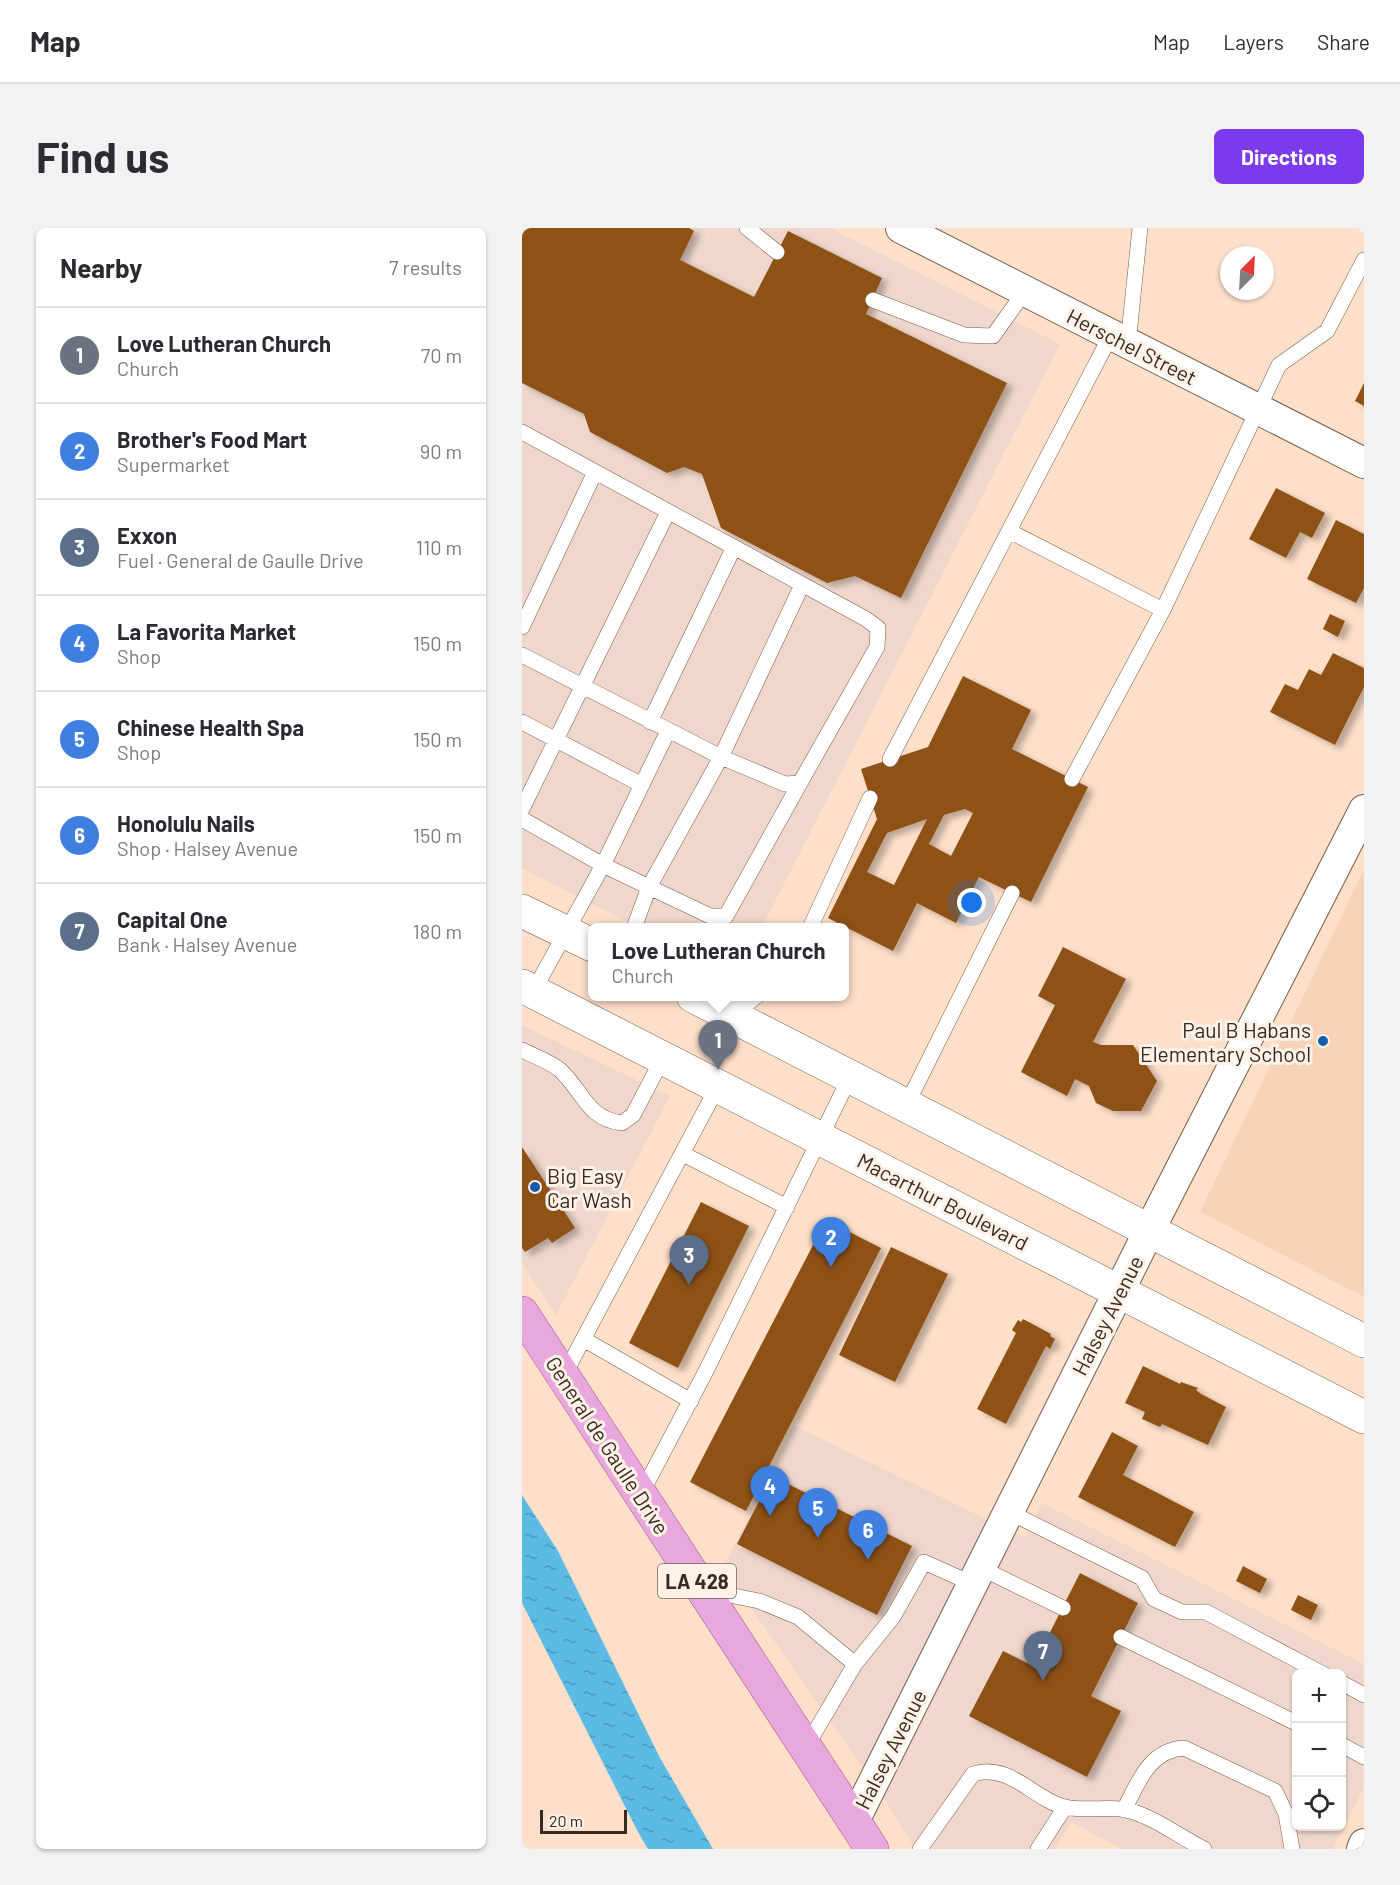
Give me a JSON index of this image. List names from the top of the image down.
{
  "streets": {
    "main road": ["General de Gaulle Drive", "LA 428"],
    "street": ["Herschel Street", "Macarthur Boulevard", "Halsey Avenue"]
  },
  "crossings": [
    ["Macarthur Boulevard", "Halsey Avenue"],
    ["Halsey Avenue", "General de Gaulle Drive"]
  ],
  "places": ["Paul B Habans Elementary School", "Big Easy Car Wash"],
  "scale_bar": "20 m",
  "north": "top right",
  "page": {
    "header": "Map",
    "nav": ["Map", "Layers", "Share"],
    "buttons": "Directions",
    "title": "Find us",
    "heading": ["Nearby", "7 results"],
    "list": [
      {
        "mark": "1",
        "name": "Love Lutheran Church",
        "note": "Church",
        "value": "70 m"
      },
      {
        "mark": "2",
        "name": "Brother's Food Mart",
        "note": "Supermarket",
        "value": "90 m"
      },
      {
        "mark": "3",
        "name": "Exxon",
        "note": "Fuel · General de Gaulle Drive",
        "value": "110 m"
      },
      {
        "mark": "4",
        "name": "La Favorita Market",
        "note": "Shop",
        "value": "150 m"
      },
      {
        "mark": "5",
        "name": "Chinese Health Spa",
        "note": "Shop",
        "value": "150 m"
      },
      {
        "mark": "6",
        "name": "Honolulu Nails",
        "note": "Shop · Halsey Avenue",
        "value": "150 m"
      },
      {
        "mark": "7",
        "name": "Capital One",
        "note": "Bank · Halsey Avenue",
        "value": "180 m"
      }
    ],
    "popup": ["Love Lutheran Church", "Church"],
    "pins": [
      "1",
      "2",
      "3",
      "4",
      "5",
      "6",
      "7"
    ],
    "map_buttons": ["+", "−"],
    "scale": "20 m"
  }
}
